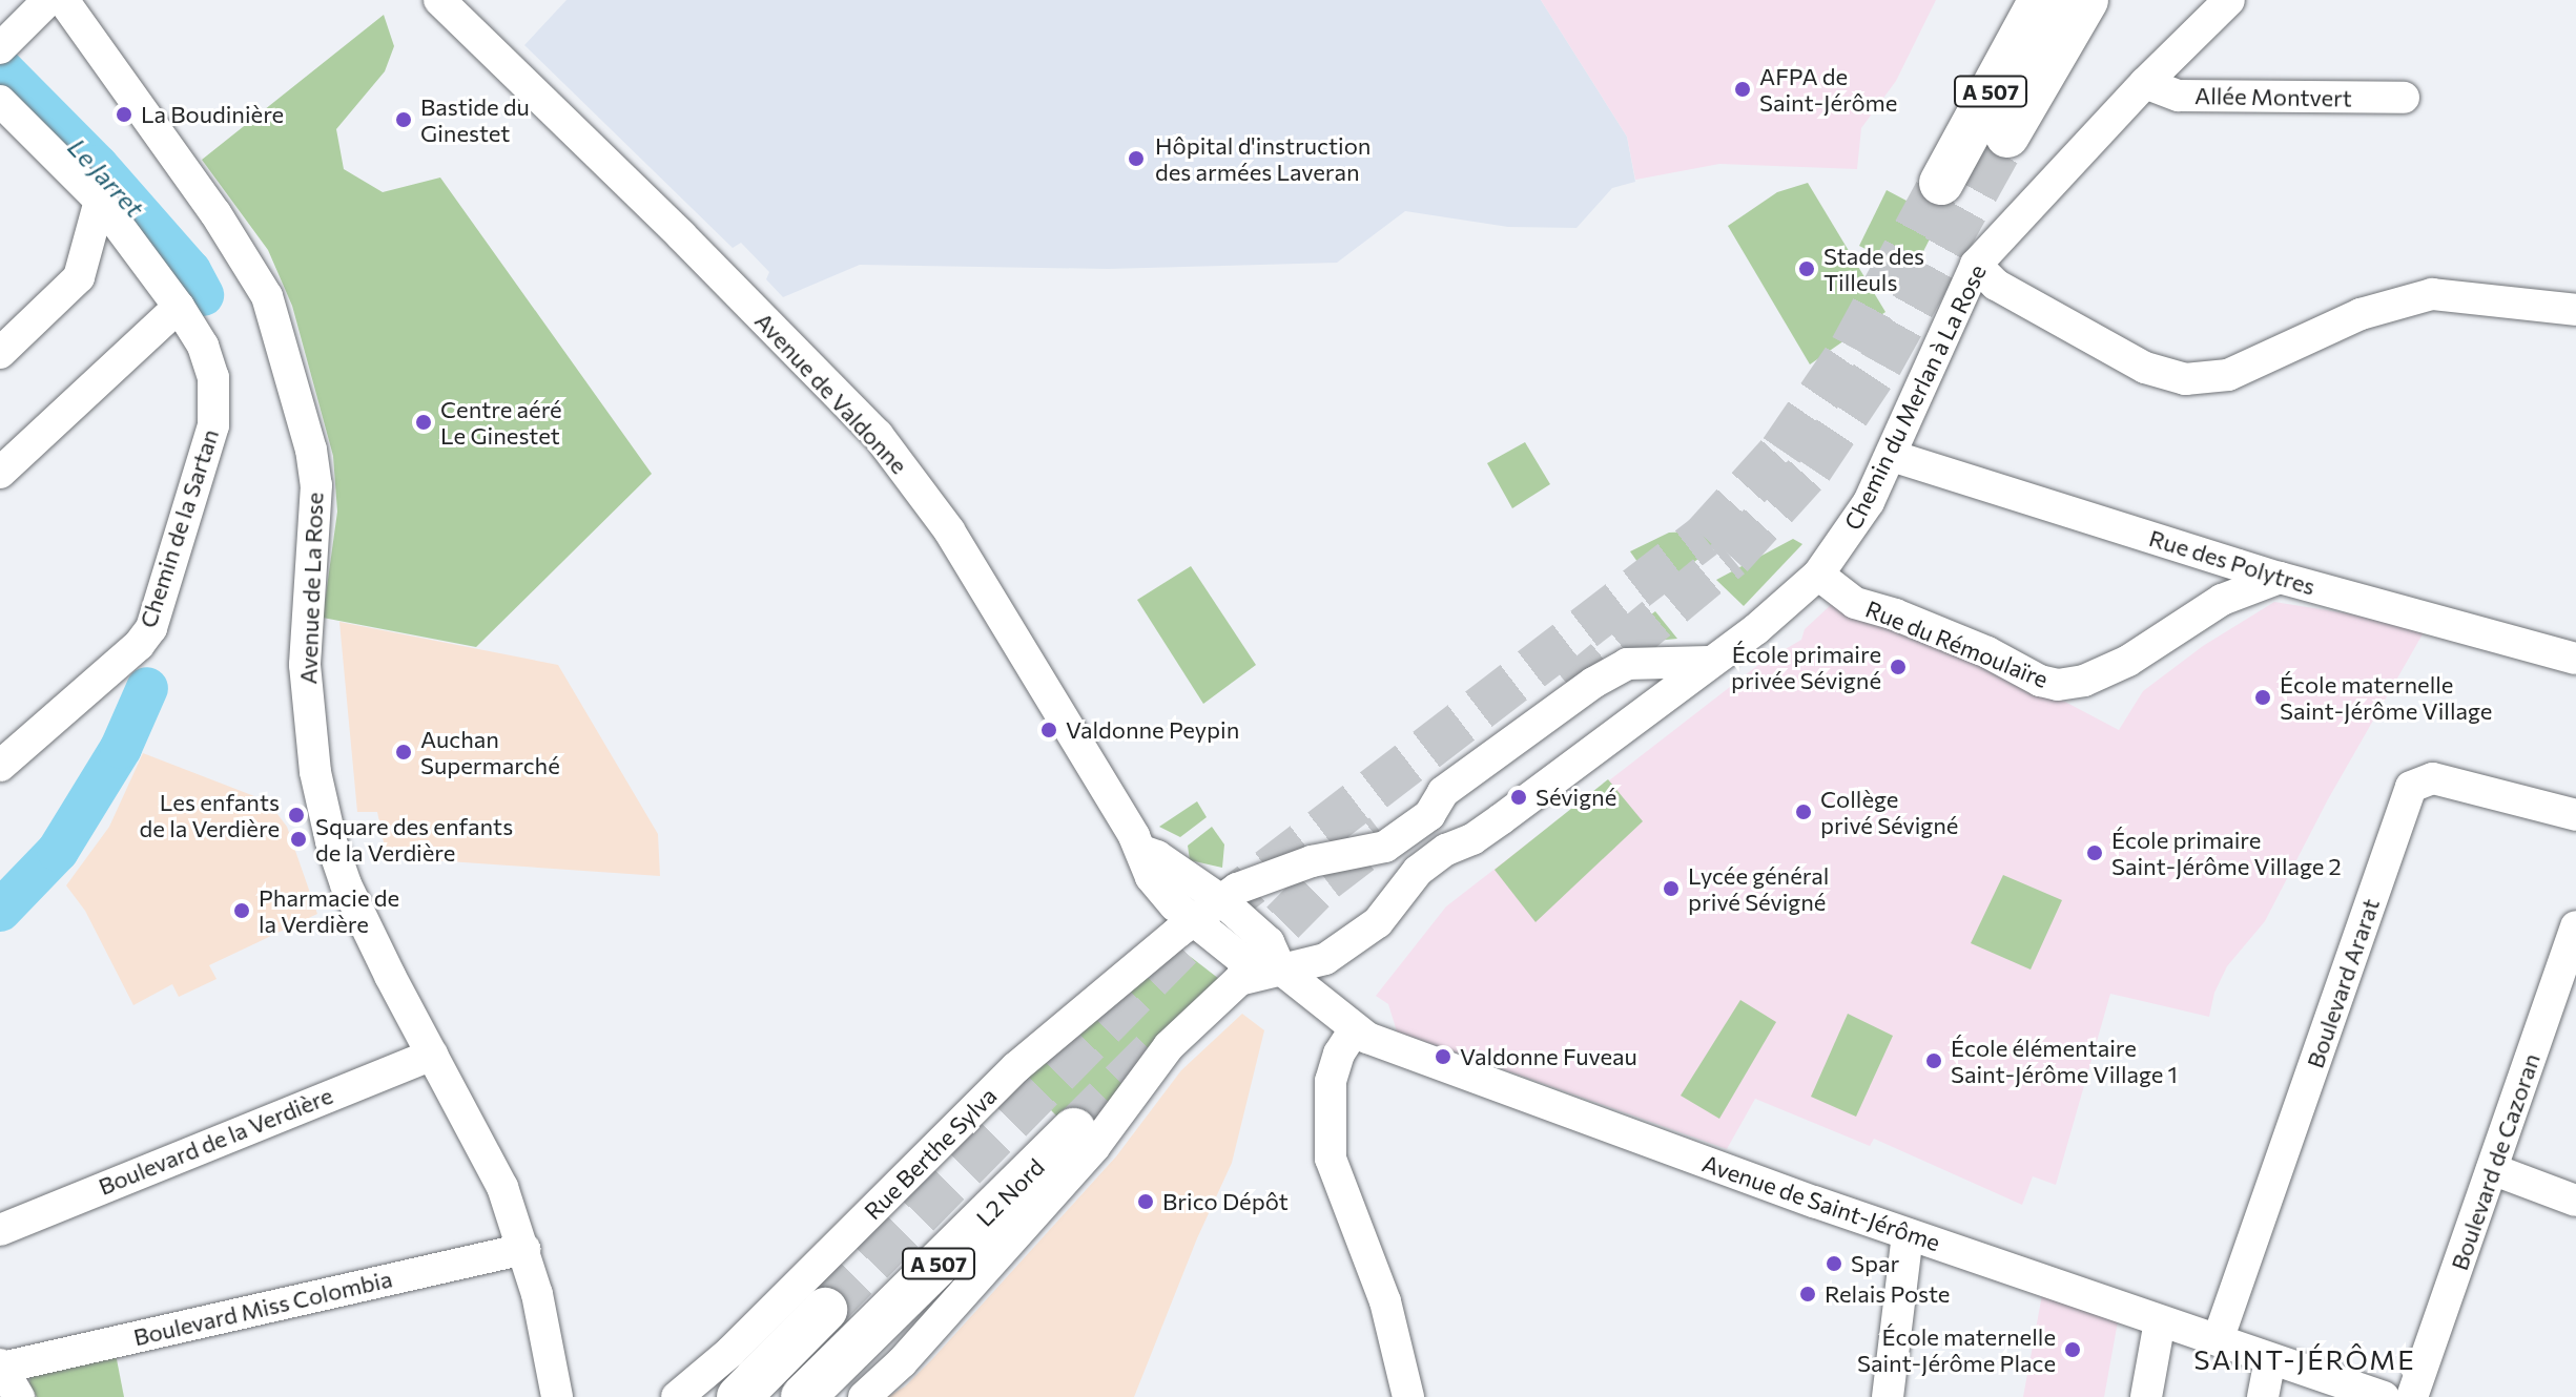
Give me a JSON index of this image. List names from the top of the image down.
{
  "streets": {
    "highway": ["A 507", "L2 Nord"],
    "street": [
      "Allée Montvert",
      "Avenue de Valdonne",
      "Chemin du Merlan à La Rose",
      "Chemin de la Sartan",
      "Rue des Polytres",
      "Avenue de La Rose",
      "Rue du Rémoulaïre",
      "Boulevard Ararat",
      "Boulevard de la Verdière",
      "Rue Berthe Sylva",
      "Boulevard de Cazoran",
      "Avenue de Saint-Jérôme",
      "Boulevard Miss Colombia"
    ]
  },
  "crossings": [
    ["Allée Montvert", "Chemin du Merlan à La Rose"],
    ["Avenue de Valdonne", "Chemin du Merlan à La Rose"],
    ["Avenue de Valdonne", "Rue Berthe Sylva"],
    ["Avenue de Valdonne", "Avenue de Saint-Jérôme"],
    ["Chemin du Merlan à La Rose", "Rue des Polytres"],
    ["Chemin du Merlan à La Rose", "Rue du Rémoulaïre"],
    ["Chemin du Merlan à La Rose", "Avenue de Saint-Jérôme"],
    ["Rue des Polytres", "Rue du Rémoulaïre"],
    ["Avenue de La Rose", "Boulevard de la Verdière"],
    ["Avenue de La Rose", "Boulevard Miss Colombia"],
    ["Boulevard Ararat", "Avenue de Saint-Jérôme"]
  ],
  "districts": ["SAINT-JÉRÔME"],
  "water": ["Le Jarret"],
  "places": [
    "AFPA de Saint-Jérôme",
    "La Boudinière",
    "Bastide du Ginestet",
    "Hôpital d'instruction des armées Laveran",
    "Stade des Tilleuls",
    "Centre aéré Le Ginestet",
    "École primaire privée Sévigné",
    "École maternelle Saint-Jérôme Village",
    "Valdonne Peypin",
    "Auchan Supermarché",
    "Sévigné",
    "Collège privé Sévigné",
    "Les enfants de la Verdière",
    "Square des enfants de la Verdière",
    "École primaire Saint-Jérôme Village 2",
    "Lycée général privé Sévigné",
    "Pharmacie de la Verdière",
    "Valdonne Fuveau",
    "École élémentaire Saint-Jérôme Village 1",
    "Brico Dépôt",
    "Spar",
    "Relais Poste",
    "École maternelle Saint-Jérôme Place"
  ]
}
